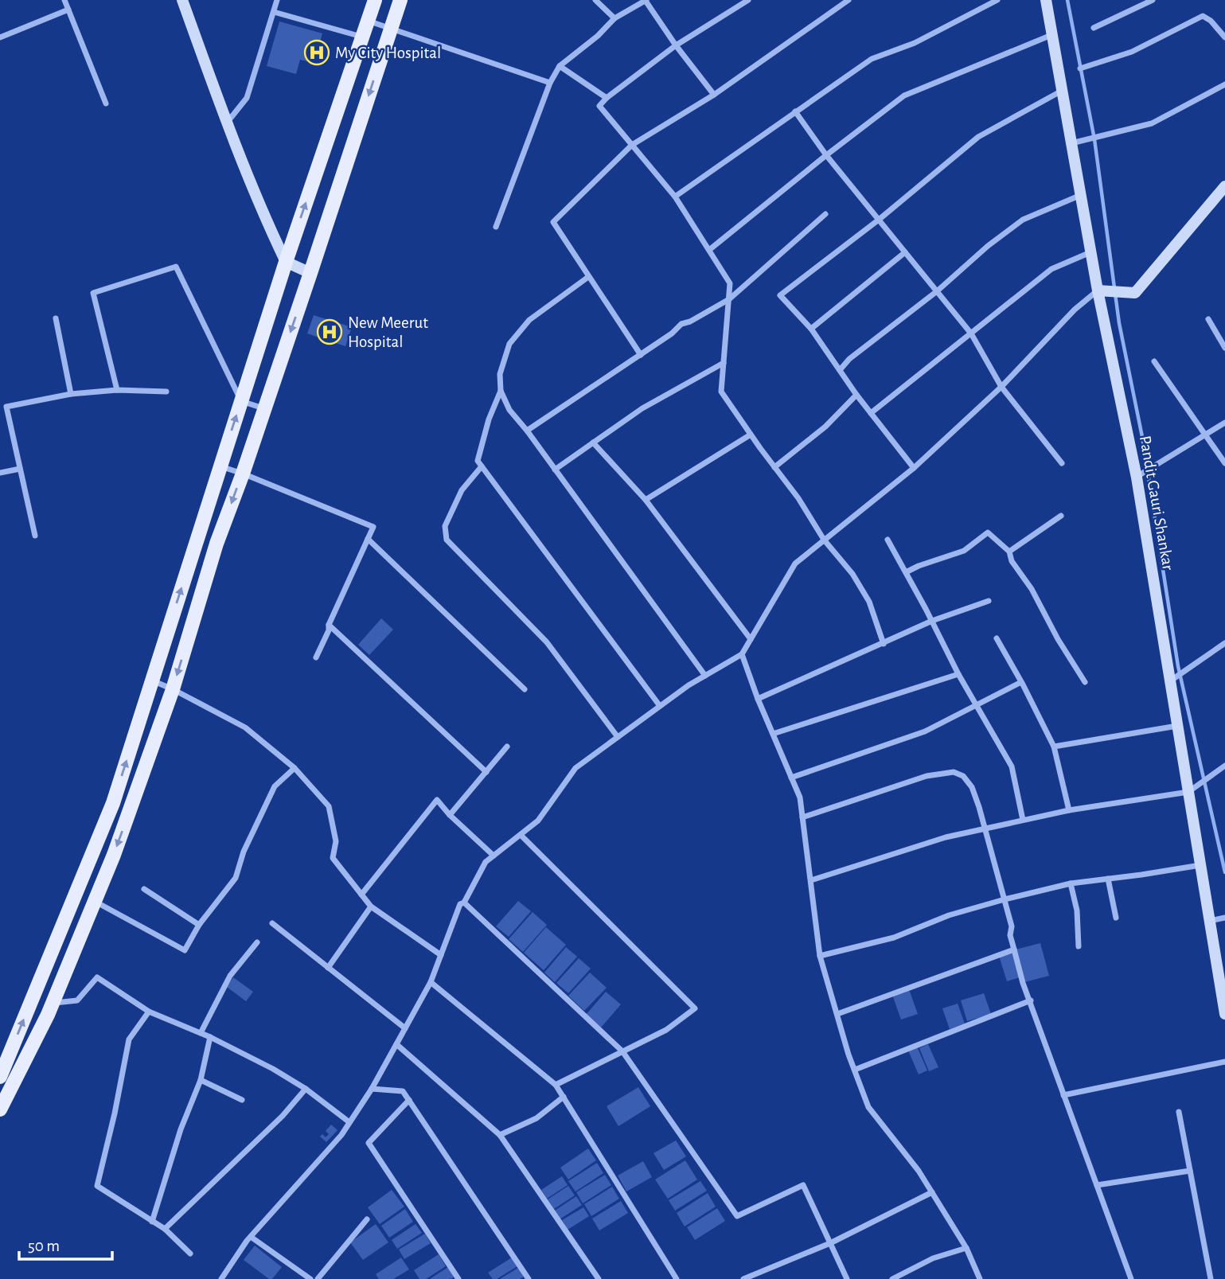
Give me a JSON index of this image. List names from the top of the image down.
{
  "streets": {
    "street": ["Pandit Gauri Shankar"]
  },
  "places": {
    "hospital": ["My City Hospital", "New Meerut Hospital"]
  },
  "scale_bar": "50 m"
}
